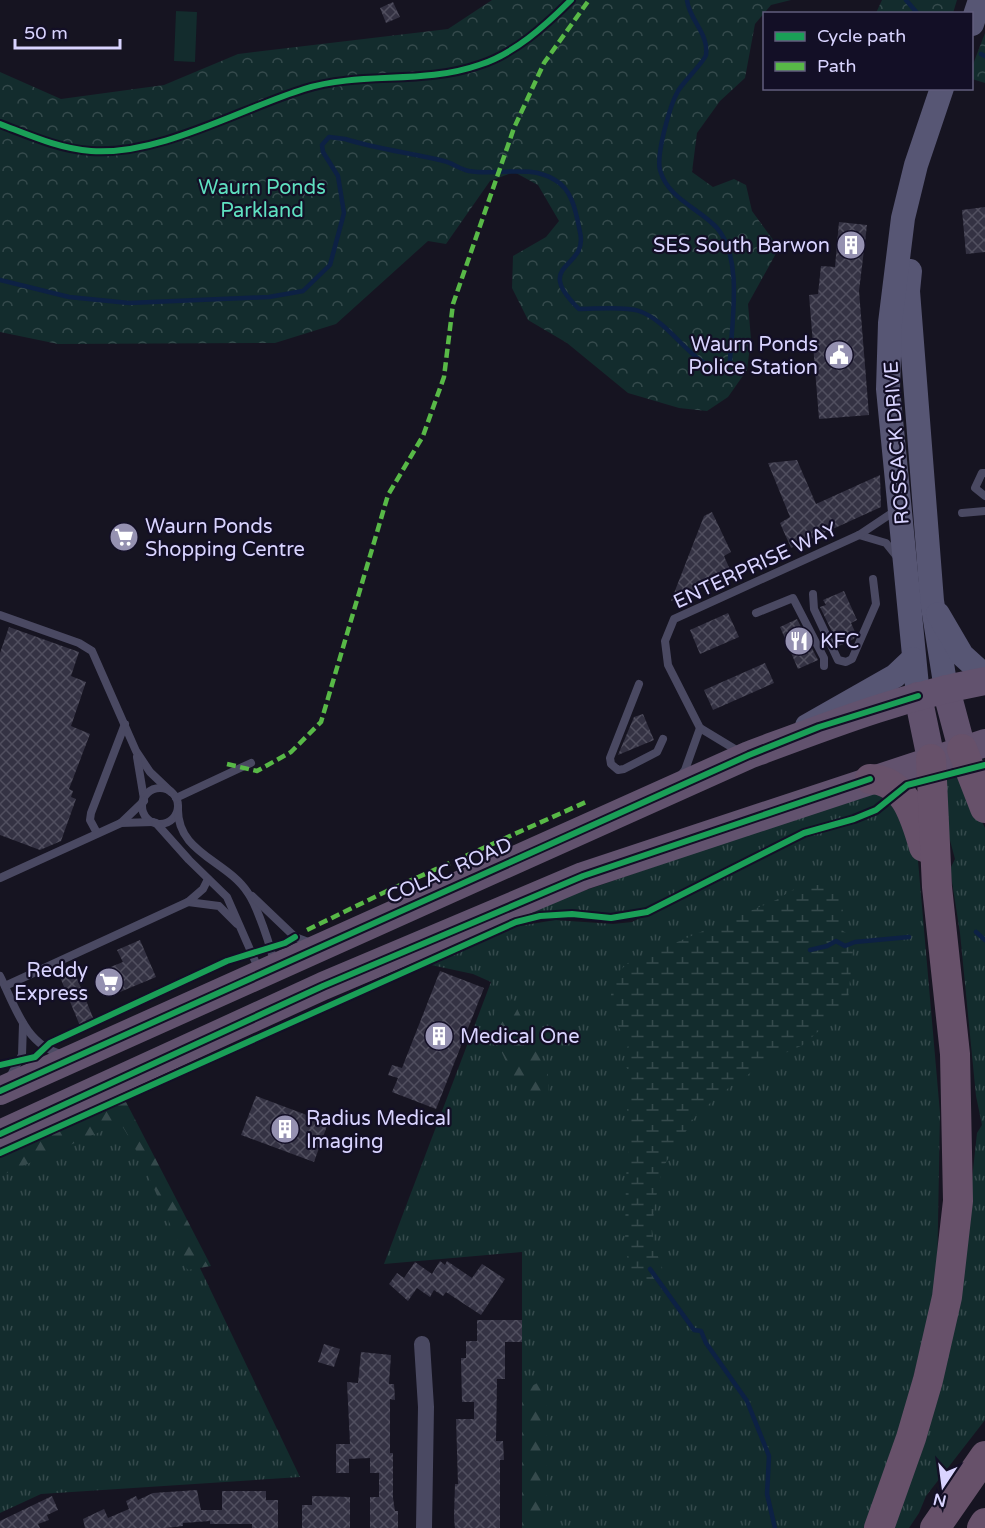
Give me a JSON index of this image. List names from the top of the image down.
{
  "streets": {
    "highway": ["COLAC ROAD"],
    "main road": ["ROSSACK DRIVE"],
    "lane": ["ENTERPRISE WAY"]
  },
  "crossings": [
    ["ROSSACK DRIVE", "ENTERPRISE WAY"],
    ["ROSSACK DRIVE", "COLAC ROAD"],
    ["ENTERPRISE WAY", "COLAC ROAD"]
  ],
  "parks": ["Waurn Ponds Parkland"],
  "places": {
    "building": ["SES South Barwon", "Medical One", "Radius Medical Imaging"],
    "public building": ["Waurn Ponds Police Station"],
    "supermarket": ["Waurn Ponds Shopping Centre", "Reddy Express"],
    "restaurant": ["KFC"]
  },
  "legend": ["Cycle path", "Path"],
  "scale_bar": "50 m",
  "north": "bottom"
}
